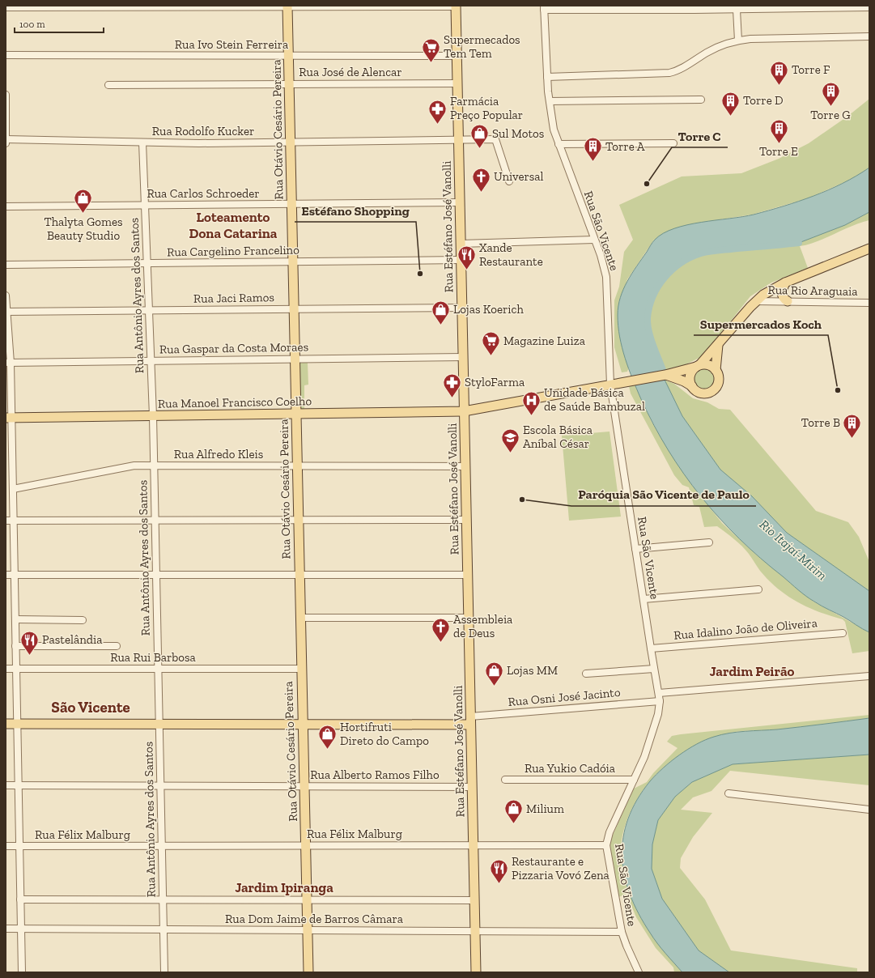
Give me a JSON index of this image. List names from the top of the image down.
{
  "streets": {
    "main road": ["Rua Otávio Cesário Pereira", "Rua Estéfano José Vanolli", "Rua Manoel Francisco Coelho"],
    "street": [
      "Rua Ivo Stein Ferreira",
      "Rua José de Alencar",
      "Rua Rodolfo Kucker",
      "Rua Carlos Schroeder",
      "Rua São Vicente",
      "Rua Cargelino Francelino",
      "Rua Rio Araguaia",
      "Rua Antônio Ayres dos Santos",
      "Rua Jaci Ramos",
      "Rua Gaspar da Costa Moraes",
      "Rua Alfredo Kleis",
      "Rua Idalino João de Oliveira",
      "Rua Rui Barbosa",
      "Rua Osni José Jacinto",
      "Rua Yukio Cadóia",
      "Rua Alberto Ramos Filho",
      "Rua Félix Malburg",
      "Rua Dom Jaime de Barros Câmara"
    ]
  },
  "crossings": [
    ["Rua Ivo Stein Ferreira", "Rua Otávio Cesário Pereira"],
    ["Rua Ivo Stein Ferreira", "Rua Estéfano José Vanolli"],
    ["Rua José de Alencar", "Rua Otávio Cesário Pereira"],
    ["Rua José de Alencar", "Rua Estéfano José Vanolli"],
    ["Rua Otávio Cesário Pereira", "Rua Rodolfo Kucker"],
    ["Rua Otávio Cesário Pereira", "Rua Carlos Schroeder"],
    ["Rua Otávio Cesário Pereira", "Rua Cargelino Francelino"],
    ["Rua Otávio Cesário Pereira", "Rua Jaci Ramos"],
    ["Rua Otávio Cesário Pereira", "Rua Gaspar da Costa Moraes"],
    ["Rua Otávio Cesário Pereira", "Rua Manoel Francisco Coelho"],
    ["Rua Otávio Cesário Pereira", "Rua Alfredo Kleis"],
    ["Rua Otávio Cesário Pereira", "Rua Rui Barbosa"],
    ["Rua Otávio Cesário Pereira", "Rua Alberto Ramos Filho"],
    ["Rua Otávio Cesário Pereira", "Rua Félix Malburg"],
    ["Rua Otávio Cesário Pereira", "Rua Dom Jaime de Barros Câmara"],
    ["Rua Rodolfo Kucker", "Rua Estéfano José Vanolli"],
    ["Rua Rodolfo Kucker", "Rua Antônio Ayres dos Santos"],
    ["Rua Carlos Schroeder", "Rua Estéfano José Vanolli"],
    ["Rua Carlos Schroeder", "Rua Antônio Ayres dos Santos"],
    ["Rua Estéfano José Vanolli", "Rua Cargelino Francelino"],
    ["Rua Estéfano José Vanolli", "Rua Jaci Ramos"],
    ["Rua Estéfano José Vanolli", "Rua Gaspar da Costa Moraes"],
    ["Rua Estéfano José Vanolli", "Rua Manoel Francisco Coelho"],
    ["Rua Estéfano José Vanolli", "Rua Alfredo Kleis"],
    ["Rua Estéfano José Vanolli", "Rua Osni José Jacinto"],
    ["Rua Estéfano José Vanolli", "Rua Alberto Ramos Filho"],
    ["Rua Estéfano José Vanolli", "Rua Félix Malburg"],
    ["Rua Estéfano José Vanolli", "Rua Dom Jaime de Barros Câmara"],
    ["Rua São Vicente", "Rua Manoel Francisco Coelho"],
    ["Rua São Vicente", "Rua Idalino João de Oliveira"],
    ["Rua São Vicente", "Rua Osni José Jacinto"],
    ["Rua São Vicente", "Rua Yukio Cadóia"],
    ["Rua São Vicente", "Rua Félix Malburg"],
    ["Rua São Vicente", "Rua Dom Jaime de Barros Câmara"],
    ["Rua Cargelino Francelino", "Rua Antônio Ayres dos Santos"],
    ["Rua Antônio Ayres dos Santos", "Rua Jaci Ramos"],
    ["Rua Antônio Ayres dos Santos", "Rua Gaspar da Costa Moraes"],
    ["Rua Antônio Ayres dos Santos", "Rua Manoel Francisco Coelho"],
    ["Rua Antônio Ayres dos Santos", "Rua Alfredo Kleis"],
    ["Rua Antônio Ayres dos Santos", "Rua Rui Barbosa"],
    ["Rua Antônio Ayres dos Santos", "Rua Alberto Ramos Filho"],
    ["Rua Antônio Ayres dos Santos", "Rua Félix Malburg"],
    ["Rua Antônio Ayres dos Santos", "Rua Dom Jaime de Barros Câmara"]
  ],
  "districts": [
    "Loteamento Dona Catarina",
    "Jardim Peirão",
    "São Vicente",
    "Jardim Ipiranga"
  ],
  "water": ["Rio Itajaí-Mirim"],
  "places": {
    "supermarket": ["Supermecados Tem Tem", "Magazine Luiza"],
    "building": [
      "Torre F",
      "Torre G",
      "Torre D",
      "Torre E",
      "Torre A",
      "Torre B"
    ],
    "pharmacy": ["Farmácia Preço Popular", "StyloFarma"],
    "shop": [
      "Sul Motos",
      "Thalyta Gomes Beauty Studio",
      "Lojas Koerich",
      "Lojas MM",
      "Hortifruti Direto do Campo",
      "Milium"
    ],
    "other": [
      "Torre C",
      "Estéfano Shopping",
      "Supermercados Koch",
      "Paróquia São Vicente de Paulo"
    ],
    "church": ["Universal", "Assembleia de Deus"],
    "restaurant": ["Xande Restaurante", "Pastelândia", "Restaurante e Pizzaria Vovó Zena"],
    "hospital": ["Unidade Básica de Saúde Bambuzal"],
    "school or university": ["Escola Básica Aníbal César"]
  },
  "scale_bar": "100 m"
}
